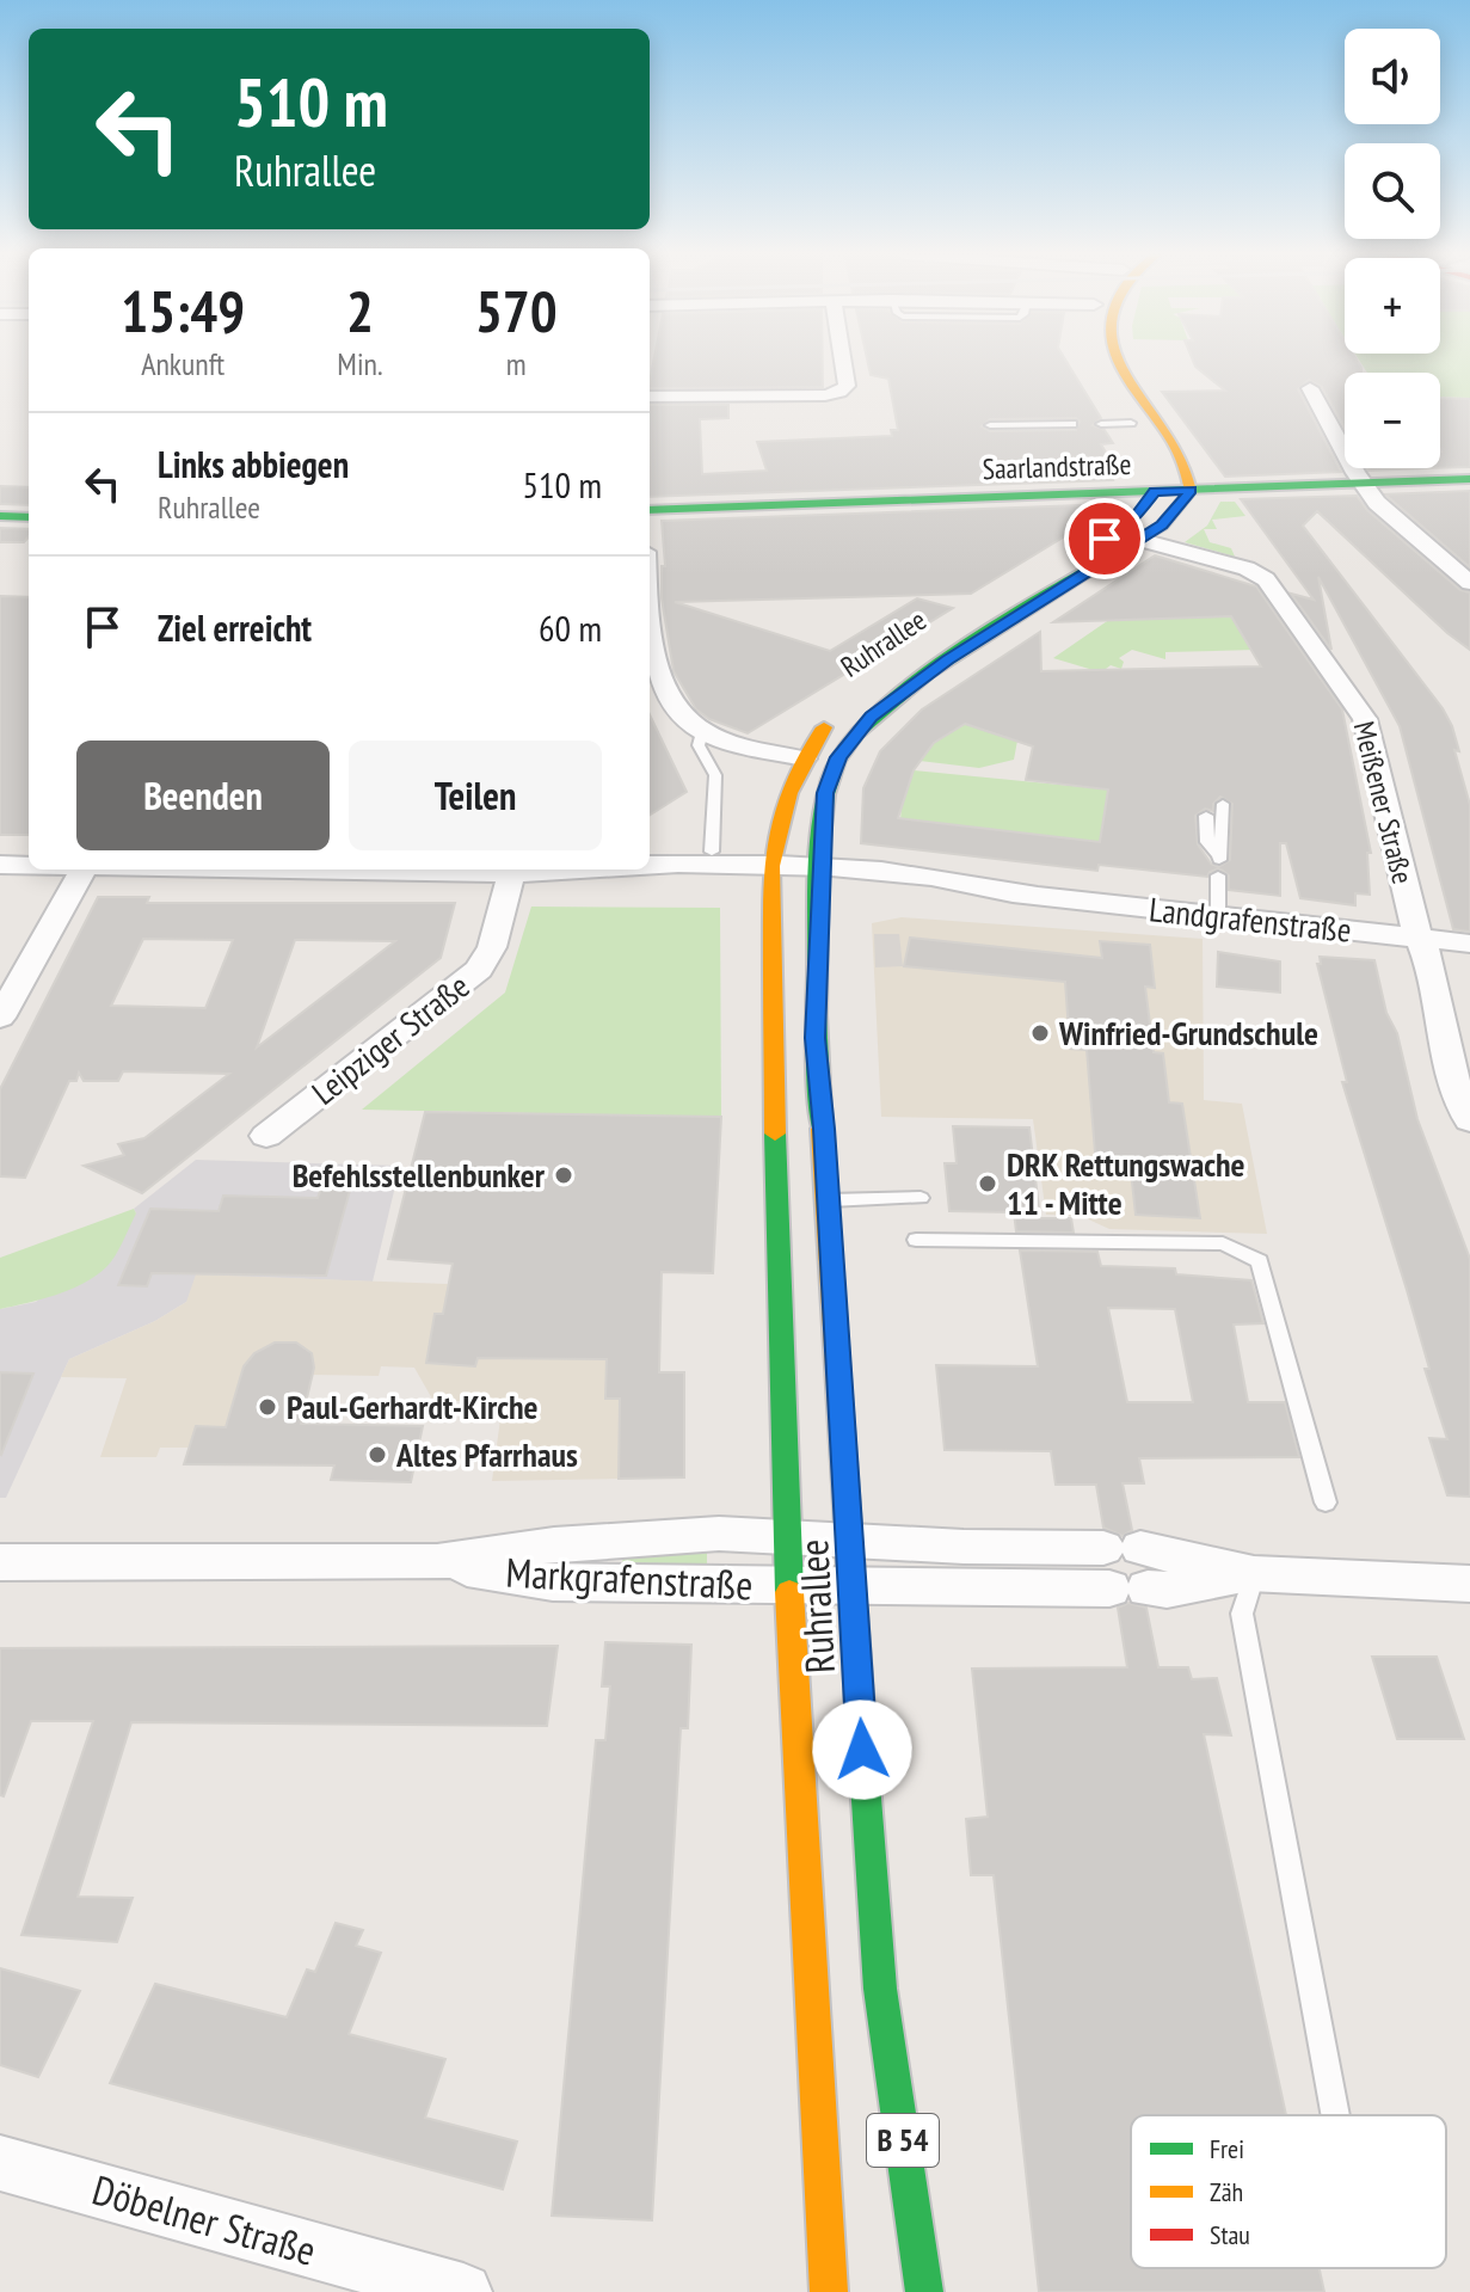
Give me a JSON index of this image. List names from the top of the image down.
{
  "streets": {
    "main road": ["Saarlandstraße", "Ruhrallee", "B 54"],
    "street": [
      "Meißener Straße",
      "Landgrafenstraße",
      "Leipziger Straße",
      "Markgrafenstraße",
      "Döbelner Straße"
    ]
  },
  "crossings": [
    ["Saarlandstraße", "Ruhrallee"],
    ["Ruhrallee", "Meißener Straße"],
    ["Ruhrallee", "Landgrafenstraße"],
    ["Ruhrallee", "Markgrafenstraße"],
    ["Meißener Straße", "Landgrafenstraße"],
    ["Landgrafenstraße", "Leipziger Straße"]
  ],
  "places": [
    "Winfried-Grundschule",
    "Befehlsstellenbunker",
    "DRK Rettungswache 11 - Mitte",
    "Paul-Gerhardt-Kirche",
    "Altes Pfarrhaus"
  ],
  "legend": ["Frei", "Zäh", "Stau"],
  "page": {
    "map_buttons": ["+", "−"],
    "turn": ["510 m", "Ruhrallee"],
    "eta": [
      "15:49",
      "Ankunft",
      "2",
      "Min.",
      "570",
      "m"
    ],
    "list": [
      {
        "name": "Links abbiegen",
        "note": "Ruhrallee",
        "value": "510 m"
      },
      {
        "name": "Ziel erreicht",
        "value": "60 m"
      }
    ],
    "buttons": ["Beenden", "Teilen"]
  }
}
